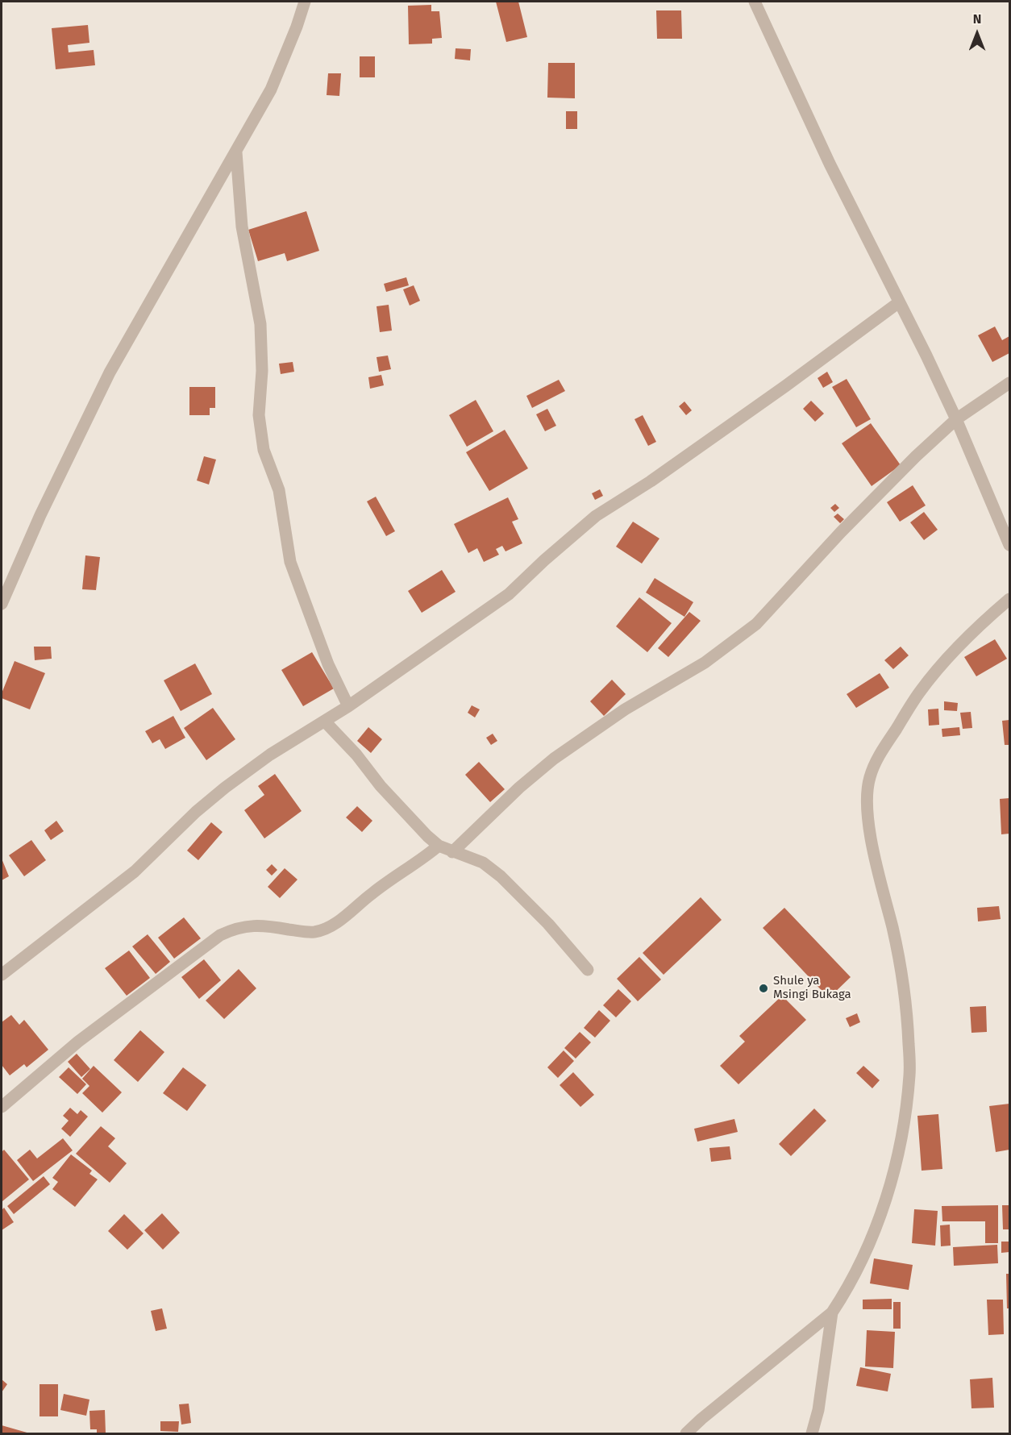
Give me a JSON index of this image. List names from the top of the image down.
{
  "places": ["Shule ya Msingi Bukaga"],
  "north": "top"
}
